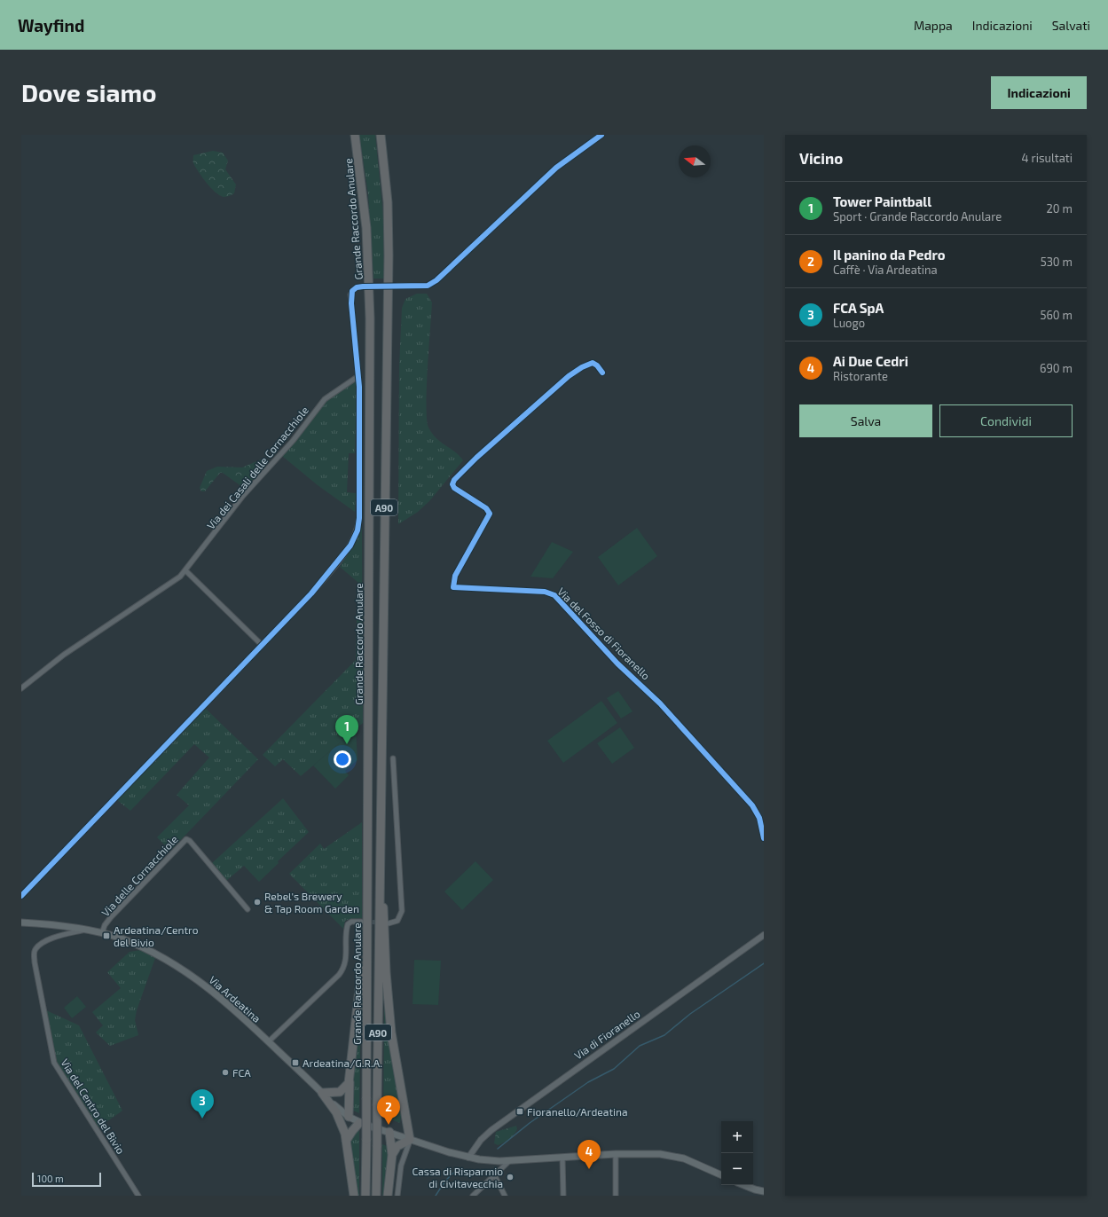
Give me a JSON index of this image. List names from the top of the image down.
{
  "streets": {
    "highway": ["Grande Raccordo Anulare", "A90"],
    "main road": ["Via Ardeatina"],
    "street": [
      "Via dei Casali delle Cornacchiole",
      "Via del Fosso di Fioranello",
      "Via delle Cornacchiole",
      "Via di Fioranello",
      "Via del Centro del Bivio"
    ]
  },
  "crossings": [
    ["Via delle Cornacchiole", "Via Ardeatina"],
    ["Via Ardeatina", "Via di Fioranello"],
    ["Via Ardeatina", "Via del Centro del Bivio"]
  ],
  "places": {
    "other": ["Rebel's Brewery & Tap Room Garden", "FCA", "Cassa di Risparmio di Civitavecchia"],
    "transit": ["Ardeatina/Centro del Bivio", "Ardeatina/G.R.A.", "Fioranello/Ardeatina"]
  },
  "scale_bar": "100 m",
  "north": "left",
  "page": {
    "header": "Wayfind",
    "nav": ["Mappa", "Indicazioni", "Salvati"],
    "buttons": [
      "Indicazioni",
      ["Salva", "Condividi"]
    ],
    "title": "Dove siamo",
    "heading": ["Vicino", "4 risultati"],
    "list": [
      {
        "mark": "1",
        "name": "Tower Paintball",
        "note": "Sport · Grande Raccordo Anulare",
        "value": "20 m"
      },
      {
        "mark": "2",
        "name": "Il panino da Pedro",
        "note": "Caffè · Via Ardeatina",
        "value": "530 m"
      },
      {
        "mark": "3",
        "name": "FCA SpA",
        "note": "Luogo",
        "value": "560 m"
      },
      {
        "mark": "4",
        "name": "Ai Due Cedri",
        "note": "Ristorante",
        "value": "690 m"
      }
    ],
    "pins": [
      "1",
      "3",
      "2",
      "4"
    ],
    "map_buttons": ["+", "−"],
    "scale": "100 m"
  }
}
